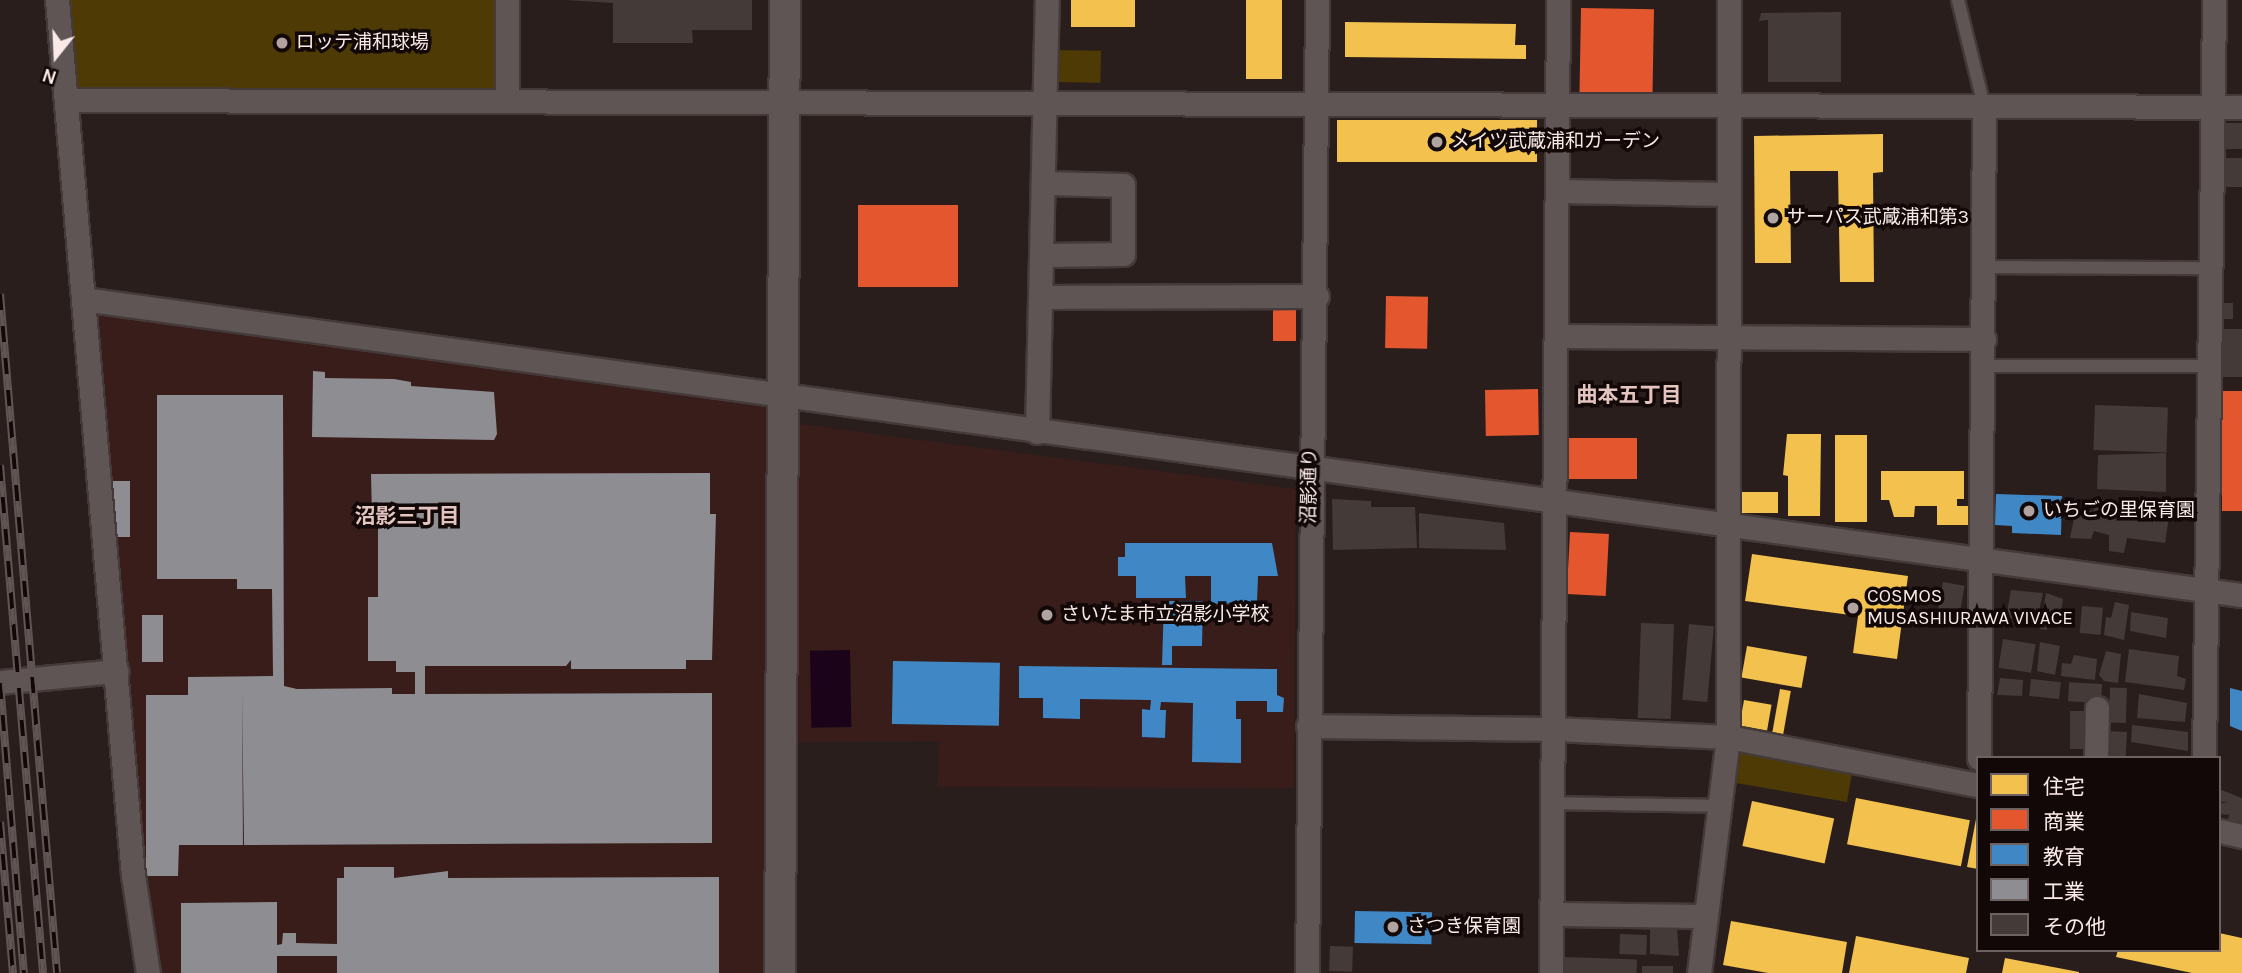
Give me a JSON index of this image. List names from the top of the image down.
{
  "streets": {
    "street": ["沼影通り"]
  },
  "districts": ["曲本五丁目", "沼影三丁目"],
  "places": [
    "ロッテ浦和球場",
    "メイツ武蔵浦和ガーデン",
    "サーパス武蔵浦和第3",
    "いちごの里保育園",
    "COSMOS MUSASHIURAWA VIVACE",
    "さいたま市立沼影小学校",
    "さつき保育園"
  ],
  "legend": [
    "住宅",
    "商業",
    "教育",
    "工業",
    "その他"
  ],
  "north": "bottom"
}
